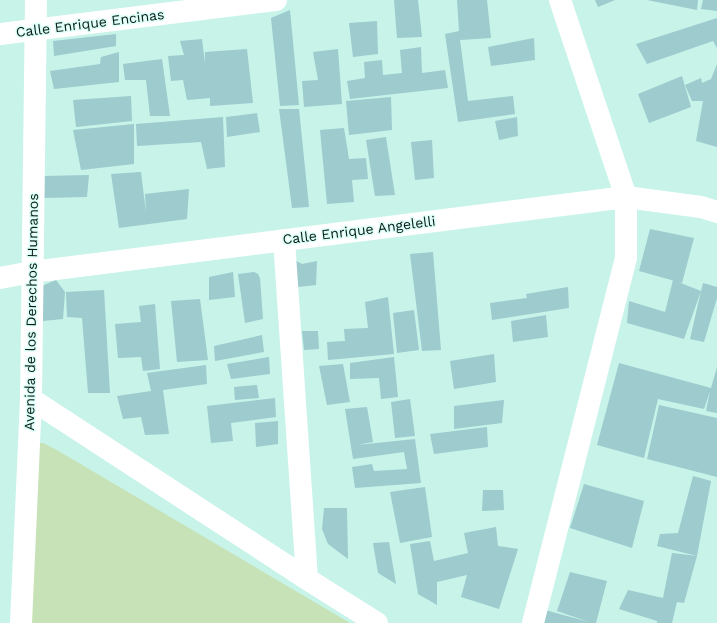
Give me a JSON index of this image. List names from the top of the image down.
{
  "streets": {
    "street": ["Calle Enrique Encinas", "Calle Enrique Angelelli", "Avenida de los Derechos Humanos"]
  },
  "crossings": [
    ["Calle Enrique Encinas", "Avenida de los Derechos Humanos"],
    ["Calle Enrique Angelelli", "Avenida de los Derechos Humanos"]
  ]
}
